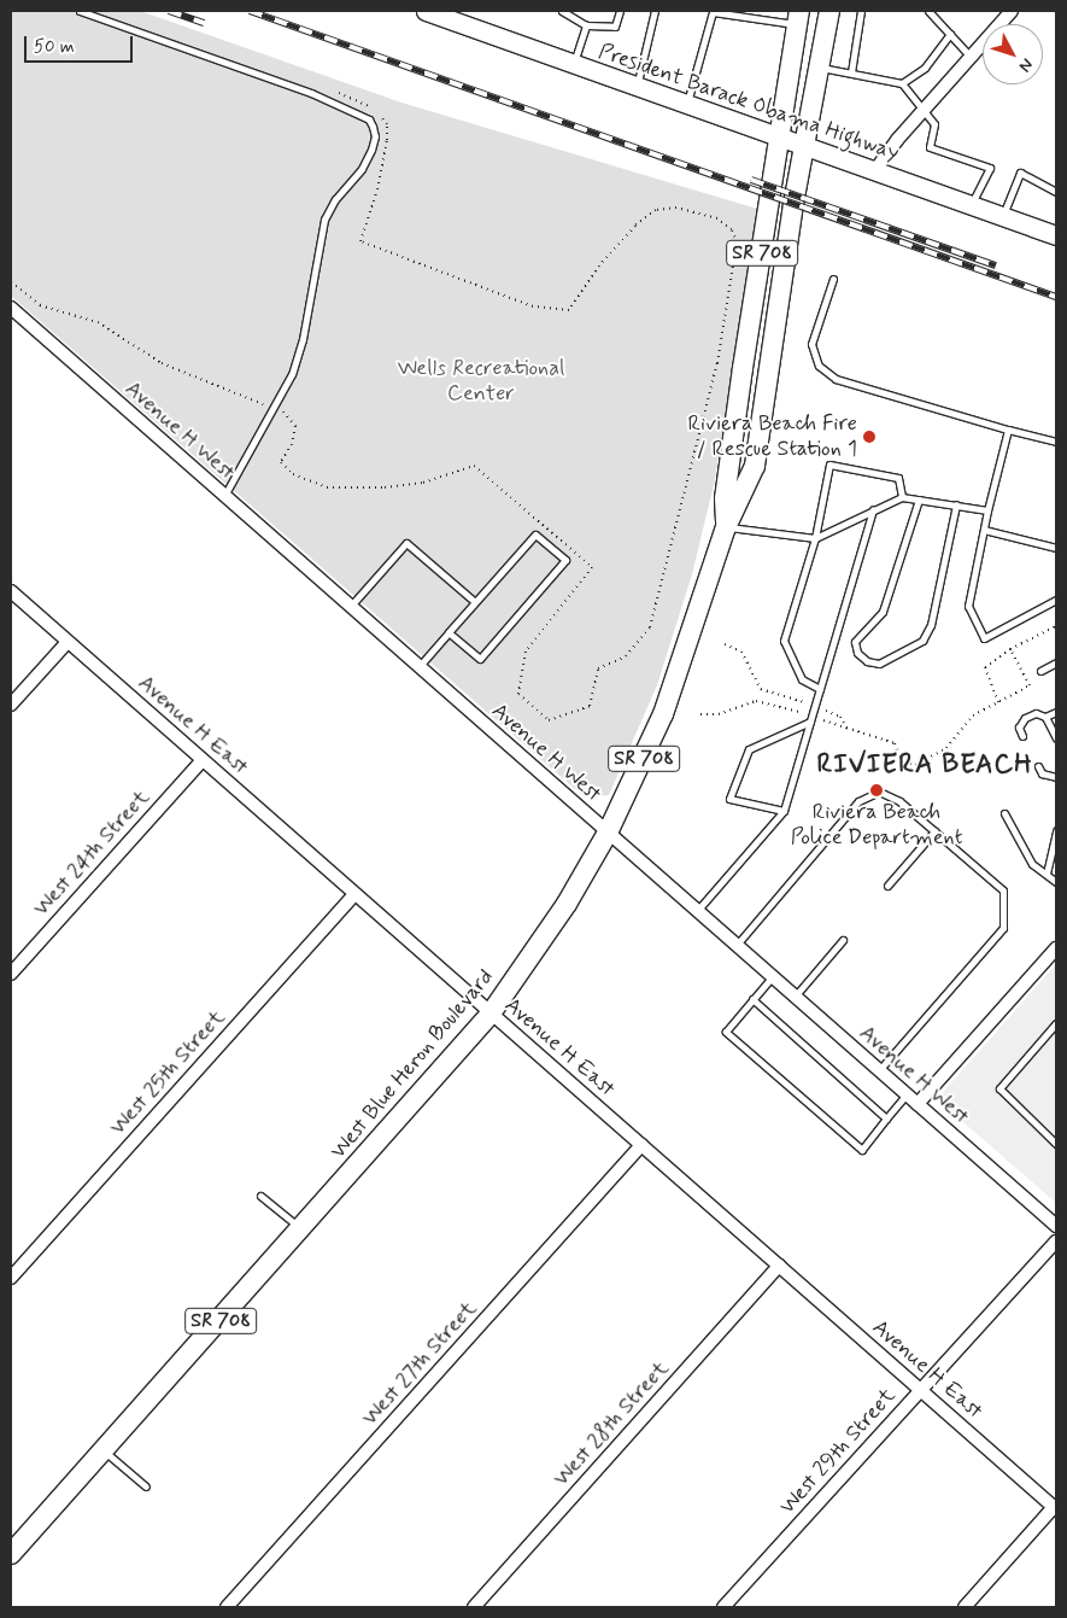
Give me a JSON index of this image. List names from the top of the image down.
{
  "streets": {
    "main road": ["President Barack Obama Highway", "SR 708", "West Blue Heron Boulevard"],
    "street": [
      "Avenue H West",
      "Avenue H East",
      "West 24th Street",
      "West 25th Street",
      "West 27th Street",
      "West 28th Street",
      "West 29th Street"
    ]
  },
  "crossings": [
    ["President Barack Obama Highway", "West Blue Heron Boulevard"],
    ["Avenue H West", "West Blue Heron Boulevard"],
    ["Avenue H East", "West 24th Street"],
    ["Avenue H East", "West Blue Heron Boulevard"],
    ["Avenue H East", "West 25th Street"],
    ["Avenue H East", "West 27th Street"],
    ["Avenue H East", "West 28th Street"],
    ["Avenue H East", "West 29th Street"]
  ],
  "districts": ["RIVIERA BEACH"],
  "parks": ["Wells Recreational Center"],
  "places": ["Riviera Beach Fire / Rescue Station 1", "Riviera Beach Police Department"],
  "scale_bar": "50 m",
  "north": "bottom right"
}
